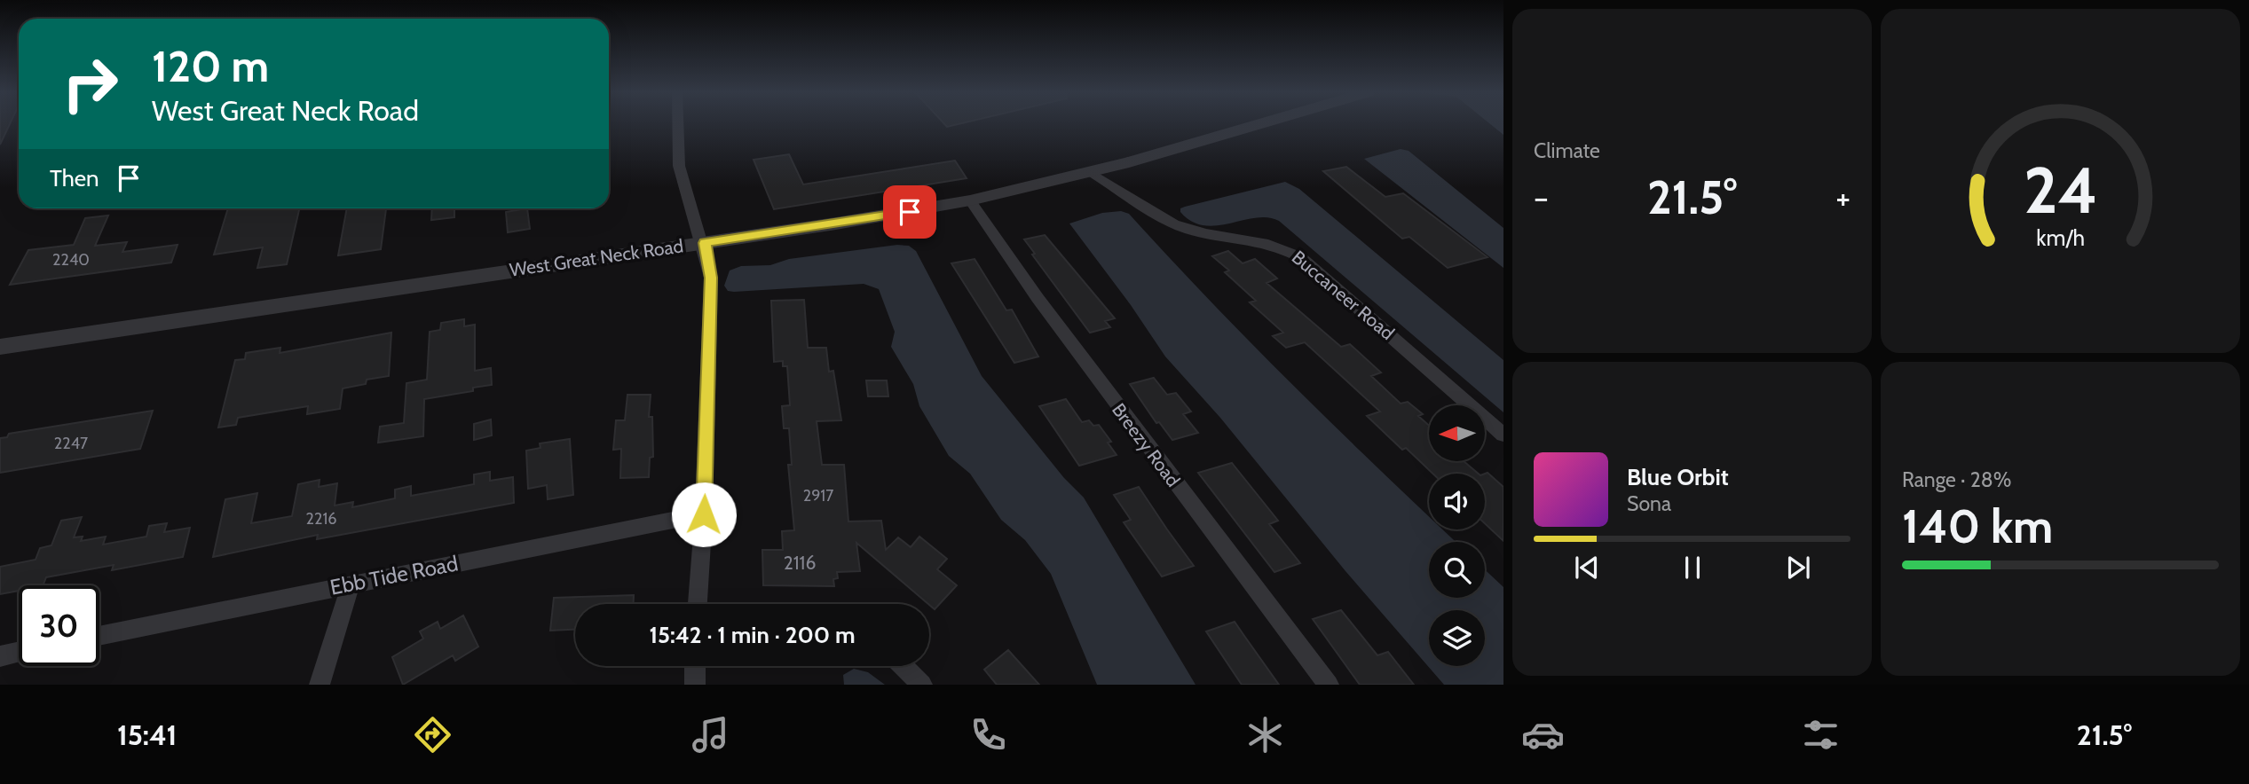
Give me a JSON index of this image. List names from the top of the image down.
{
  "streets": {
    "street": [
      "West Great Neck Road",
      "Buccaneer Road",
      "Breezy Road",
      "Ebb Tide Road"
    ]
  },
  "crossings": [
    ["West Great Neck Road", "Buccaneer Road"],
    ["West Great Neck Road", "Breezy Road"]
  ],
  "house_numbers": [
    "2240",
    "2247",
    "2917",
    "2216",
    "2116"
  ],
  "north": "left",
  "page": {
    "tile": [
      "Climate",
      ["Range · 28%", "140 km"]
    ],
    "turn": ["120 m", "West Great Neck Road"],
    "then": "Then",
    "heat": ["−", "21.5°", "+"],
    "song": ["Blue Orbit", "Sona"],
    "limit": "30",
    "trip": "15:42 · 1 min · 200 m",
    "tabs": ["15:41", "21.5°"],
    "gauge": ["24", "km/h"]
  }
}
